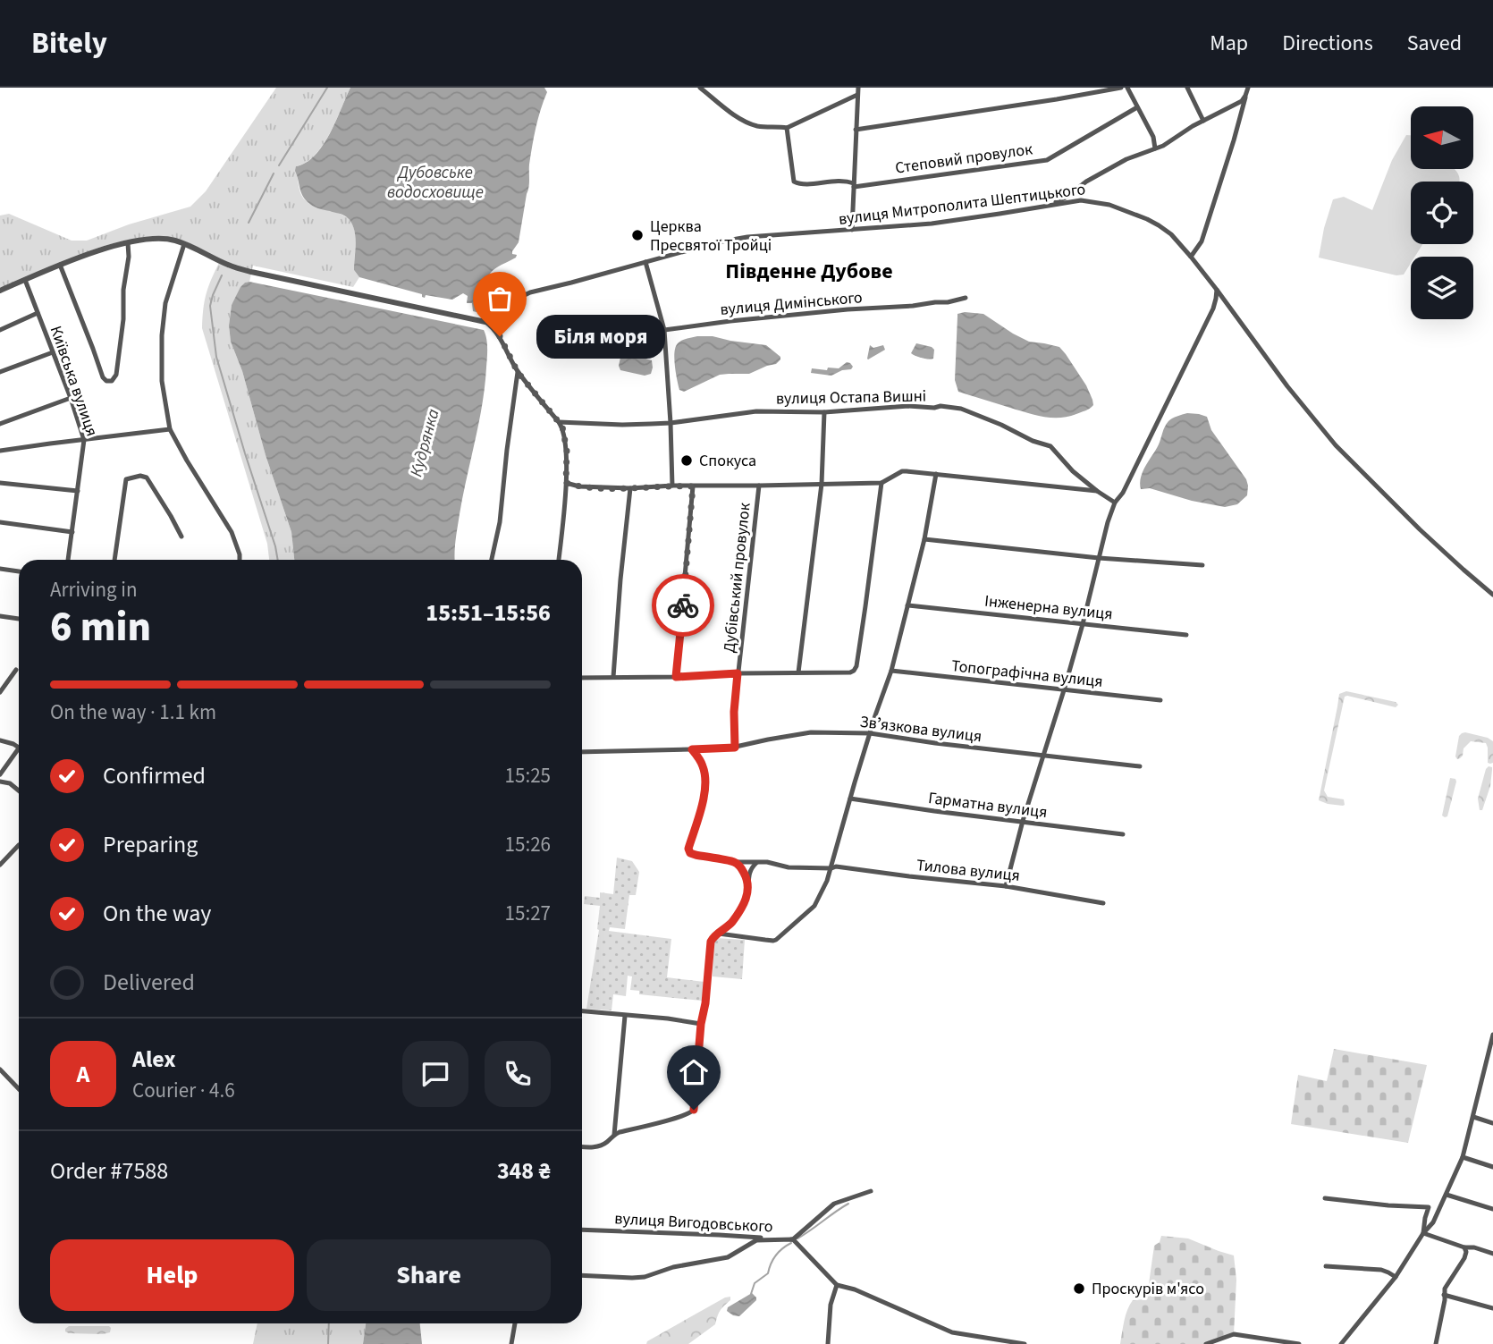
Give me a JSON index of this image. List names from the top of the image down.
{
  "streets": {
    "street": [
      "Степовий провулок",
      "вулиця Митрополита Шептицького",
      "вулиця Димінського",
      "Київська вулиця",
      "вулиця Остапа Вишні",
      "Дубівський провулок",
      "Інженерна вулиця",
      "Топографічна вулиця",
      "Звʼязкова вулиця",
      "Гарматна вулиця",
      "Тилова вулиця",
      "вулиця Вигодовського"
    ]
  },
  "crossings": [
    ["Дубівський провулок", "Звʼязкова вулиця"],
    ["Звʼязкова вулиця", "Тилова вулиця"]
  ],
  "districts": ["Південне Дубове"],
  "water": ["Дубовське водосховище", "Кудрянка"],
  "places": [
    "Церква Пресвятої Тройці",
    "Біля моря",
    "Спокуса",
    "Проскурів м'ясо"
  ],
  "north": "left",
  "page": {
    "header": "Bitely",
    "nav": ["Map", "Directions", "Saved"],
    "bubble": "Біля моря",
    "heading": ["6 min", "Arriving in", "15:51–15:56"],
    "panel": [
      "Alex",
      "Courier · 4.6",
      "Order #7588",
      "348 ₴"
    ],
    "bar": "On the way · 1.1 km",
    "list": [
      ["Confirmed", "15:25"],
      ["Preparing", "15:26"],
      ["On the way", "15:27"],
      "Delivered"
    ],
    "round": "A",
    "buttons": ["Help", "Share"]
  }
}
